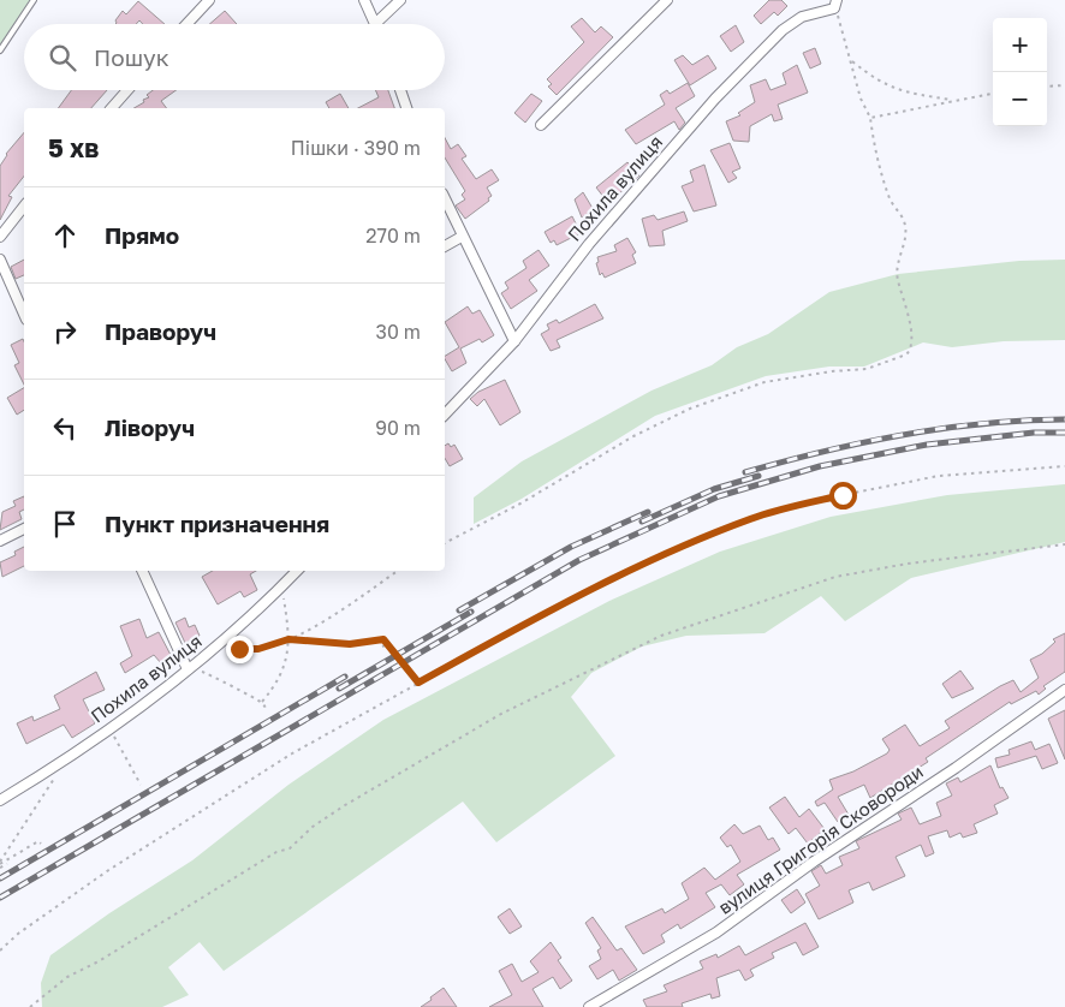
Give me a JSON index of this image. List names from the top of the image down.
{
  "streets": {
    "street": ["Похила вулиця", "вулиця Григорія Сковороди"]
  },
  "page": {
    "map_buttons": ["+", "−"],
    "search": "Пошук",
    "heading": ["5 хв", "Пішки · 390 m"],
    "list": [
      ["Прямо", "270 m"],
      ["Праворуч", "30 m"],
      ["Ліворуч", "90 m"],
      "Пункт призначення"
    ]
  }
}
